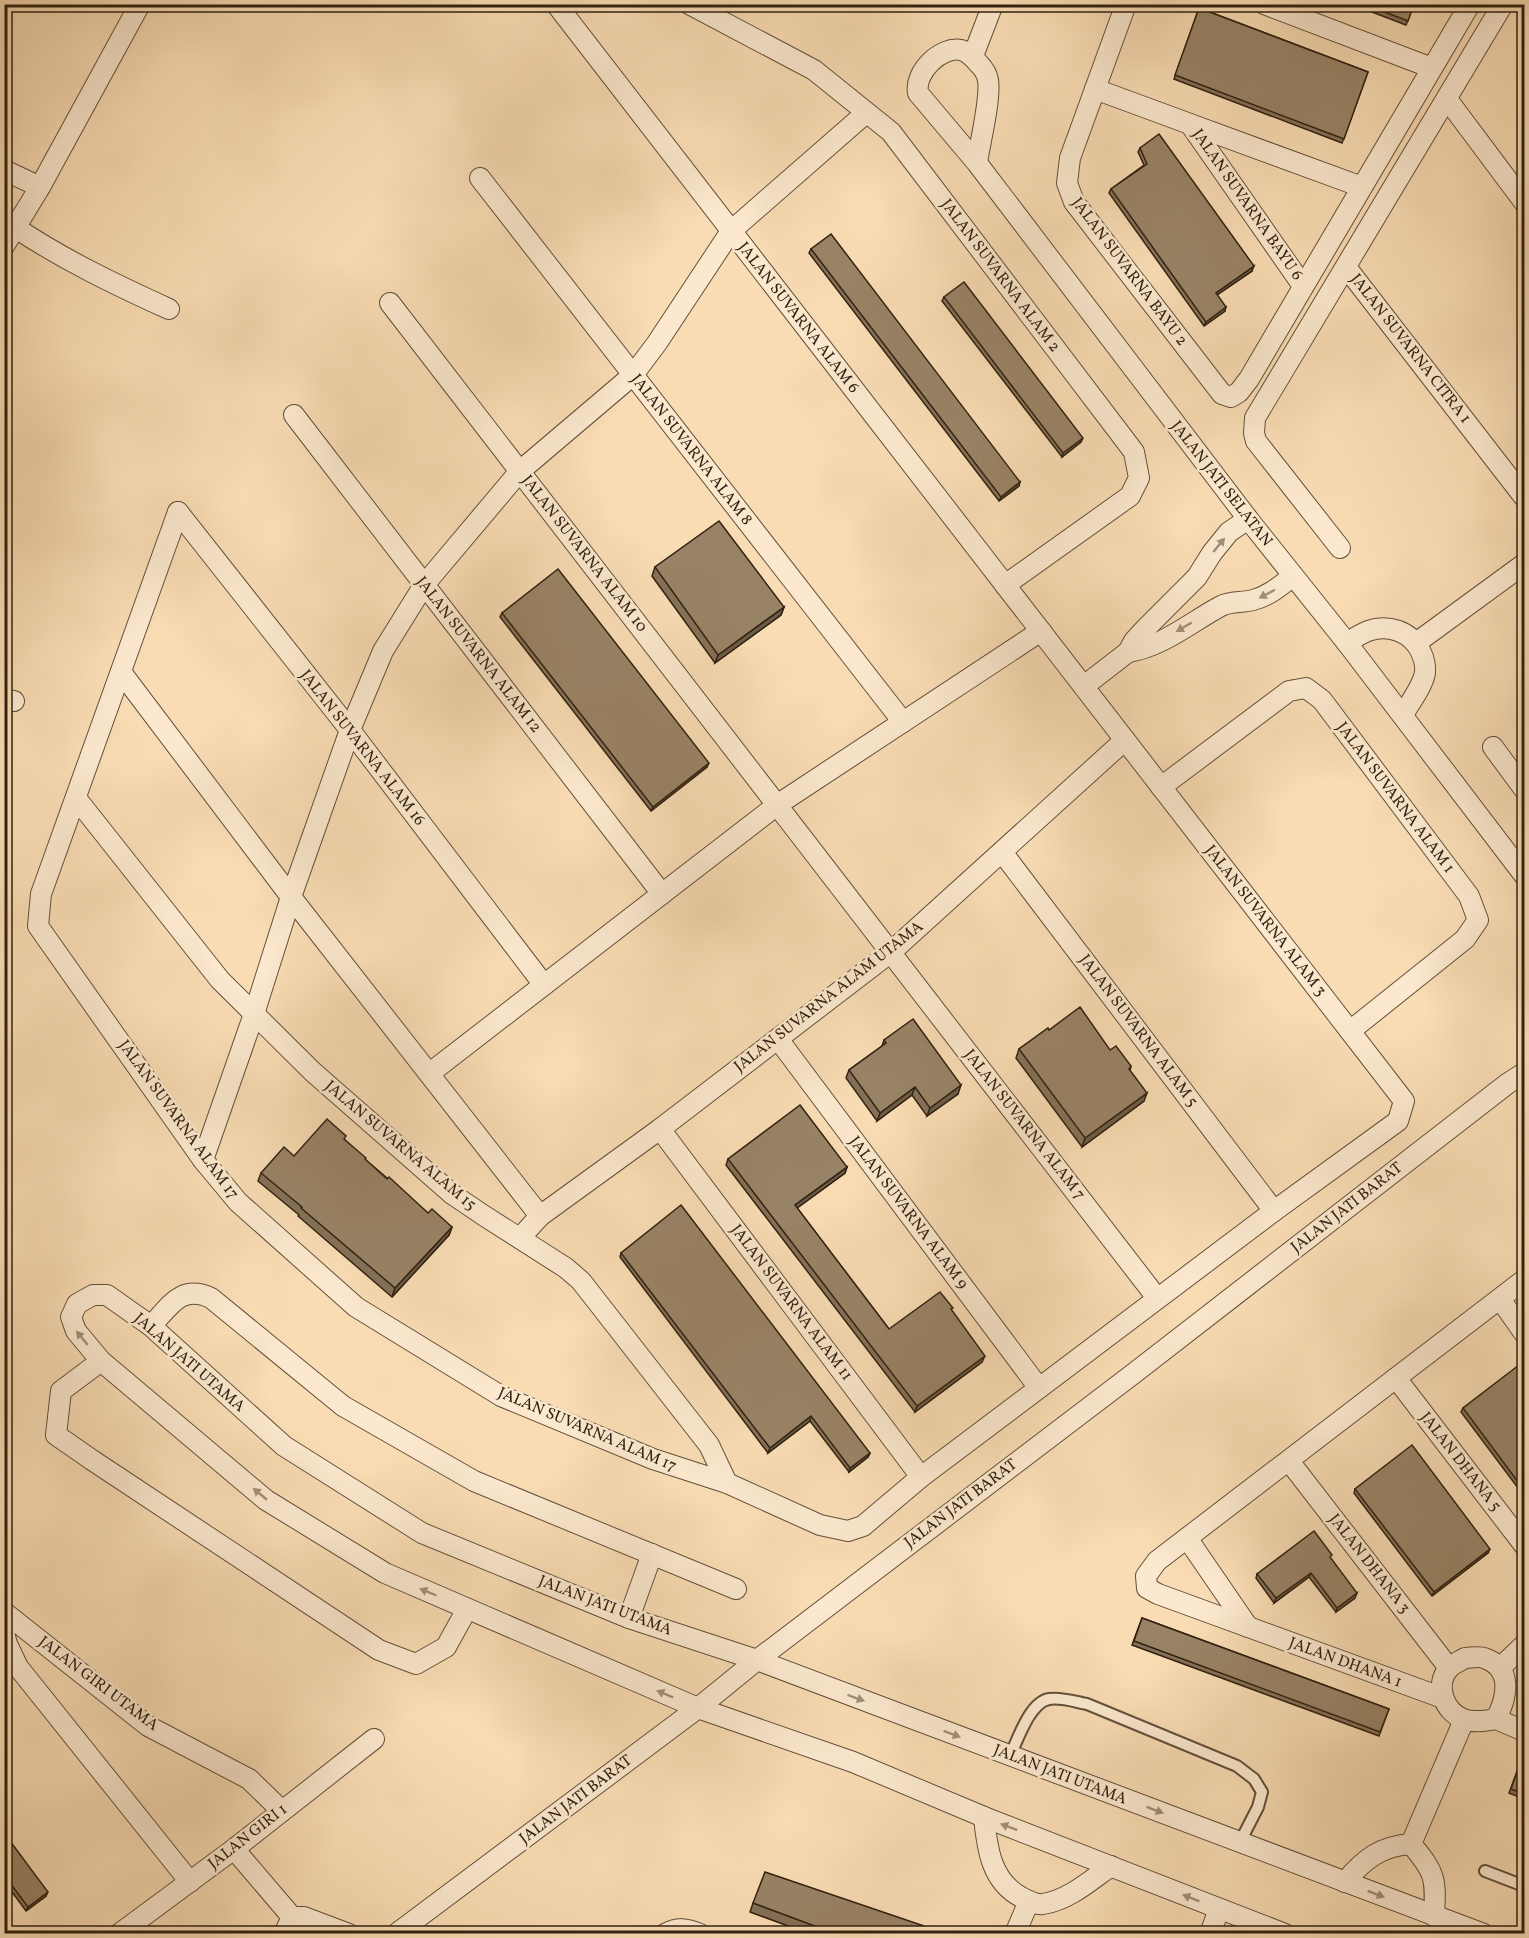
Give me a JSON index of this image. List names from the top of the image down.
{
  "streets": {
    "street": [
      "JALAN SUVARNA BAYU 6",
      "JALAN SUVARNA BAYU 2",
      "JALAN SUVARNA ALAM 2",
      "JALAN SUVARNA ALAM 6",
      "JALAN SUVARNA CITRA 1",
      "JALAN SUVARNA ALAM 8",
      "JALAN JATI SELATAN",
      "JALAN SUVARNA ALAM 10",
      "JALAN SUVARNA ALAM 12",
      "JALAN SUVARNA ALAM 16",
      "JALAN SUVARNA ALAM 1",
      "JALAN SUVARNA ALAM 3",
      "JALAN SUVARNA ALAM UTAMA",
      "JALAN SUVARNA ALAM 5",
      "JALAN SUVARNA ALAM 17",
      "JALAN SUVARNA ALAM 7",
      "JALAN SUVARNA ALAM 15",
      "JALAN JATI BARAT",
      "JALAN SUVARNA ALAM 9",
      "JALAN SUVARNA ALAM 11",
      "JALAN JATI UTAMA",
      "JALAN DHANA 5",
      "JALAN DHANA 3",
      "JALAN DHANA 1",
      "JALAN GIRI UTAMA",
      "JALAN GIRI 1"
    ]
  },
  "crossings": [
    ["JALAN SUVARNA BAYU 6", "JALAN SUVARNA BAYU 2"],
    ["JALAN SUVARNA ALAM 2", "JALAN SUVARNA ALAM 6"],
    ["JALAN SUVARNA ALAM 6", "JALAN SUVARNA ALAM 3"],
    ["JALAN SUVARNA ALAM 10", "JALAN SUVARNA ALAM UTAMA"],
    ["JALAN SUVARNA ALAM 10", "JALAN SUVARNA ALAM 7"],
    ["JALAN SUVARNA ALAM 1", "JALAN SUVARNA ALAM 3"],
    ["JALAN SUVARNA ALAM 3", "JALAN SUVARNA ALAM UTAMA"],
    ["JALAN SUVARNA ALAM 3", "JALAN SUVARNA ALAM 17"],
    ["JALAN SUVARNA ALAM UTAMA", "JALAN SUVARNA ALAM 5"],
    ["JALAN SUVARNA ALAM UTAMA", "JALAN SUVARNA ALAM 7"],
    ["JALAN SUVARNA ALAM UTAMA", "JALAN SUVARNA ALAM 15"],
    ["JALAN SUVARNA ALAM UTAMA", "JALAN SUVARNA ALAM 9"],
    ["JALAN SUVARNA ALAM UTAMA", "JALAN SUVARNA ALAM 11"],
    ["JALAN SUVARNA ALAM 5", "JALAN SUVARNA ALAM 17"],
    ["JALAN SUVARNA ALAM 17", "JALAN SUVARNA ALAM 7"],
    ["JALAN SUVARNA ALAM 17", "JALAN SUVARNA ALAM 15"],
    ["JALAN SUVARNA ALAM 17", "JALAN SUVARNA ALAM 9"],
    ["JALAN SUVARNA ALAM 17", "JALAN SUVARNA ALAM 11"],
    ["JALAN JATI BARAT", "JALAN JATI UTAMA"],
    ["JALAN DHANA 3", "JALAN DHANA 1"],
    ["JALAN GIRI UTAMA", "JALAN GIRI 1"]
  ]
}
